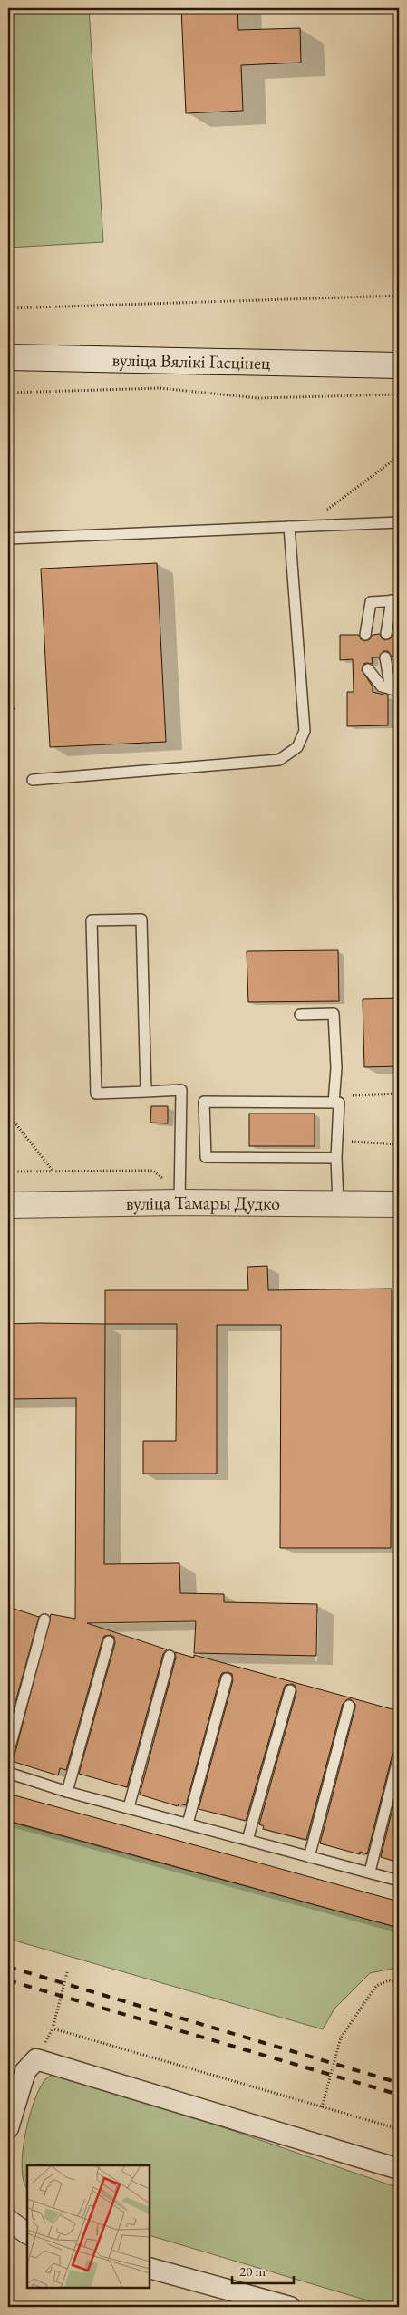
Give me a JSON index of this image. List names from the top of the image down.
{
  "streets": {
    "main road": ["вуліца Вялікі Гасцінец", "вуліца Тамары Дудко"]
  },
  "scale_bar": "20 m"
}
